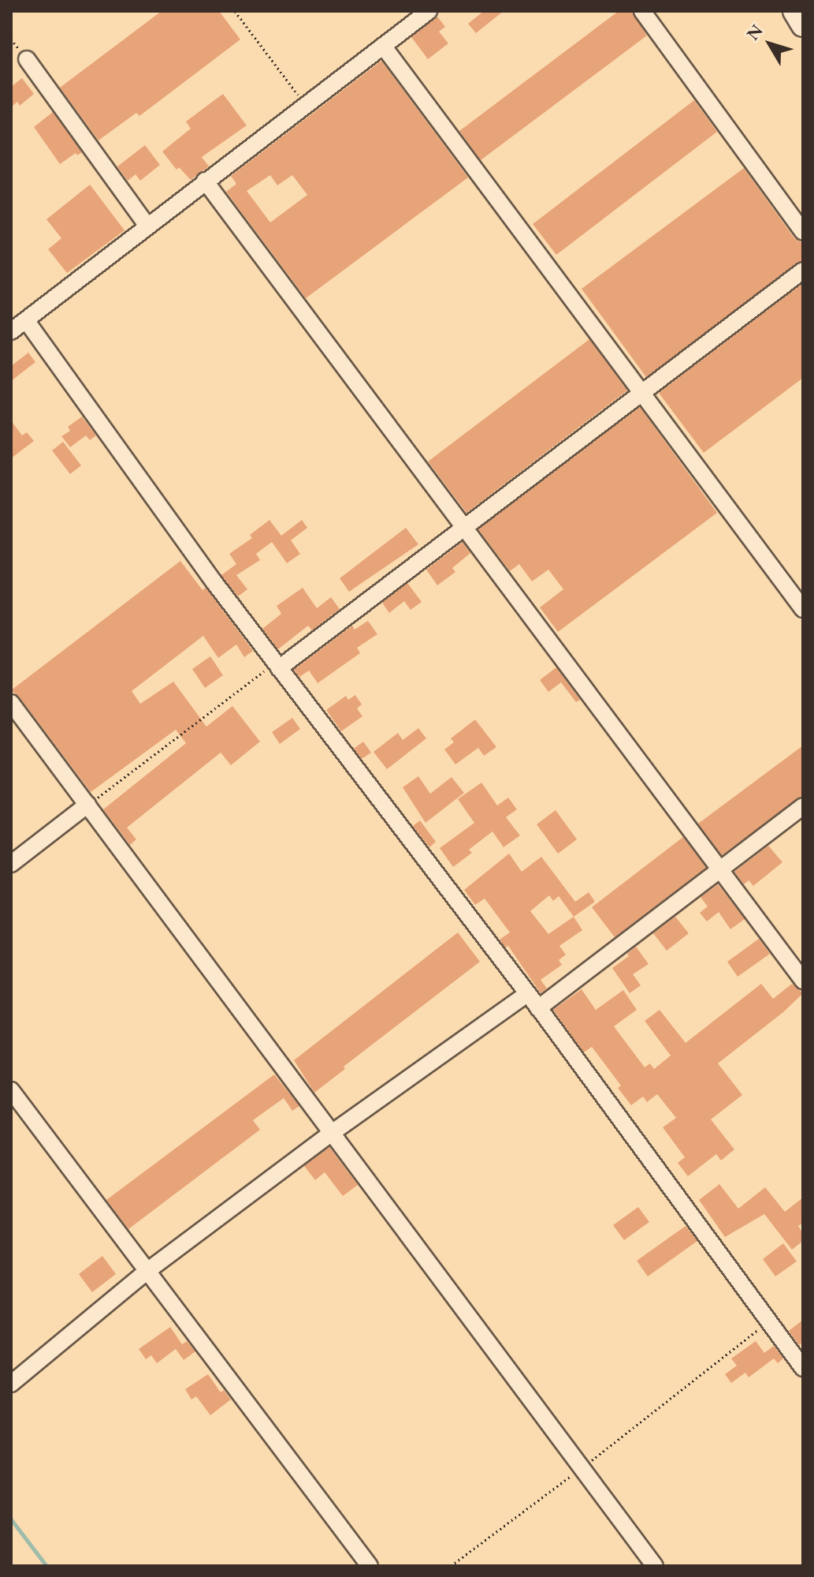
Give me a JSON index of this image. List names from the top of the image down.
{
  "north": "top left"
}
